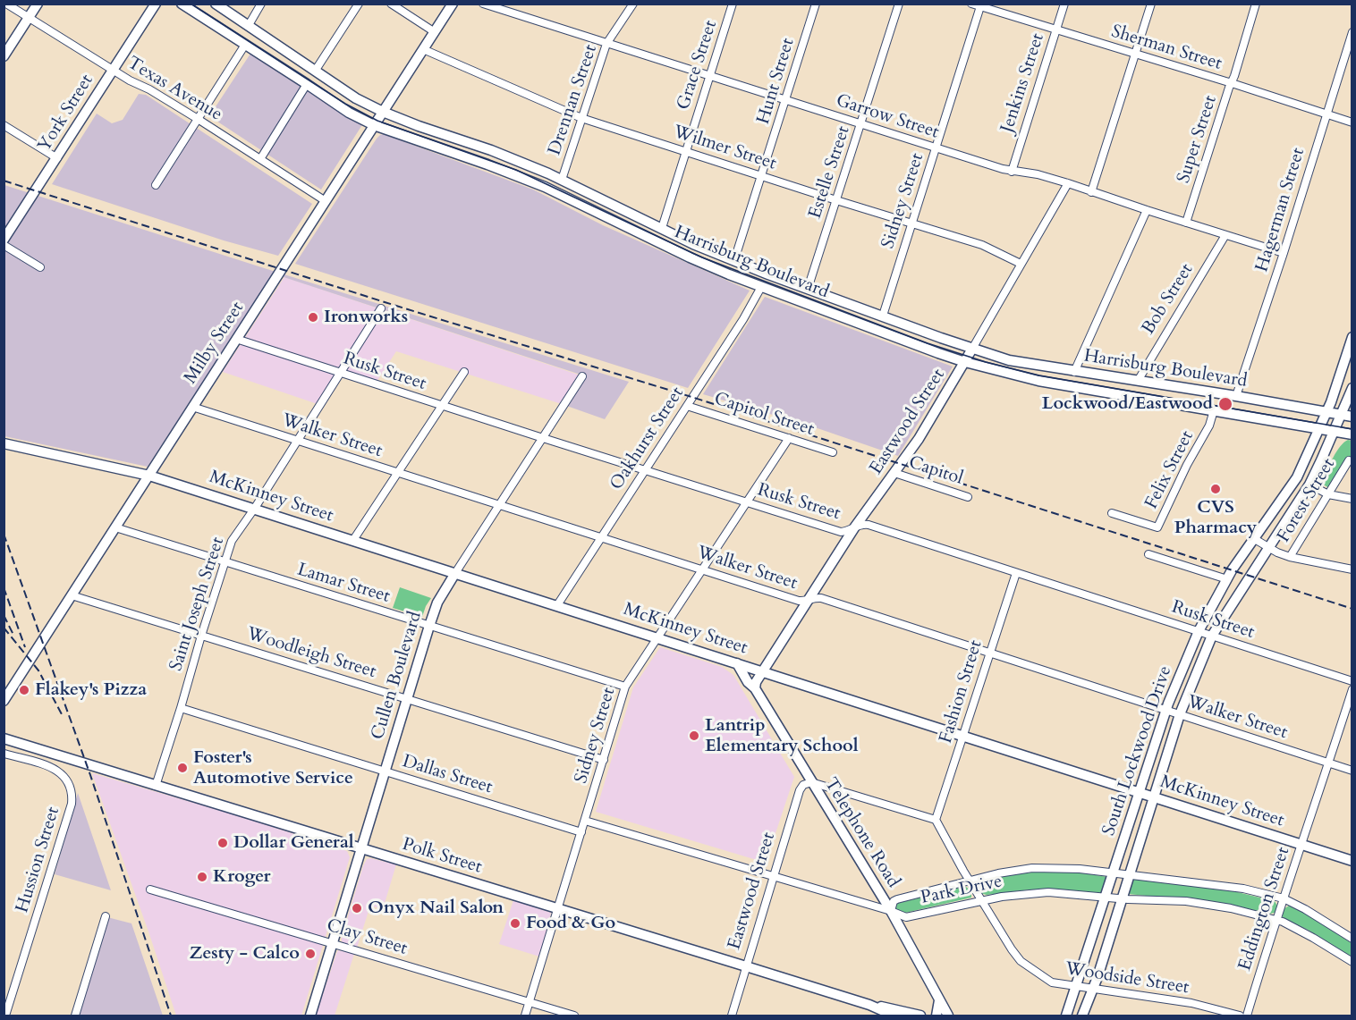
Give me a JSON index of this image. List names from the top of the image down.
{
  "streets": {
    "main road": [
      "York Street",
      "Harrisburg Boulevard",
      "Milby Street",
      "Eastwood Street",
      "McKinney Street",
      "Cullen Boulevard",
      "South Lockwood Drive",
      "Telephone Road",
      "Polk Street"
    ],
    "street": [
      "Sherman Street",
      "Grace Street",
      "Hunt Street",
      "Jenkins Street",
      "Texas Avenue",
      "Drennan Street",
      "Garrow Street",
      "Super Street",
      "Wilmer Street",
      "Estelle Street",
      "Sidney Street",
      "Hagerman Street",
      "Bob Street",
      "Rusk Street",
      "Capitol Street",
      "Walker Street",
      "Oakhurst Street",
      "Felix Street",
      "Capitol",
      "Forest Street",
      "Lamar Street",
      "Saint Joseph Street",
      "Woodleigh Street",
      "Fashion Street",
      "Dallas Street",
      "Hussion Street",
      "Park Drive",
      "Eddington Street",
      "Clay Street",
      "Woodside Street"
    ]
  },
  "crossings": [
    ["Sherman Street", "Jenkins Street"],
    ["Sherman Street", "Super Street"],
    ["Sherman Street", "Sidney Street"],
    ["Sherman Street", "Hagerman Street"],
    ["Grace Street", "Garrow Street"],
    ["Grace Street", "Wilmer Street"],
    ["Grace Street", "Harrisburg Boulevard"],
    ["Hunt Street", "Garrow Street"],
    ["Hunt Street", "Wilmer Street"],
    ["Hunt Street", "Harrisburg Boulevard"],
    ["Jenkins Street", "Garrow Street"],
    ["Texas Avenue", "York Street"],
    ["Texas Avenue", "Milby Street"],
    ["Drennan Street", "Garrow Street"],
    ["Drennan Street", "Wilmer Street"],
    ["Drennan Street", "Harrisburg Boulevard"],
    ["Garrow Street", "Super Street"],
    ["Garrow Street", "Estelle Street"],
    ["Garrow Street", "Sidney Street"],
    ["Garrow Street", "Hagerman Street"],
    ["Garrow Street", "Bob Street"],
    ["Garrow Street", "Eastwood Street"],
    ["Wilmer Street", "Estelle Street"],
    ["Wilmer Street", "Sidney Street"],
    ["Wilmer Street", "Milby Street"],
    ["Wilmer Street", "Eastwood Street"],
    ["Estelle Street", "Harrisburg Boulevard"],
    ["Sidney Street", "Harrisburg Boulevard"],
    ["Sidney Street", "Rusk Street"],
    ["Sidney Street", "Capitol Street"],
    ["Sidney Street", "Walker Street"],
    ["Sidney Street", "McKinney Street"],
    ["Sidney Street", "Lamar Street"],
    ["Sidney Street", "Woodleigh Street"],
    ["Sidney Street", "Dallas Street"],
    ["Sidney Street", "Polk Street"],
    ["Sidney Street", "Clay Street"],
    ["Hagerman Street", "Harrisburg Boulevard"],
    ["Harrisburg Boulevard", "Bob Street"],
    ["Harrisburg Boulevard", "Milby Street"],
    ["Harrisburg Boulevard", "Eastwood Street"],
    ["Harrisburg Boulevard", "Oakhurst Street"],
    ["Harrisburg Boulevard", "Felix Street"],
    ["Harrisburg Boulevard", "South Lockwood Drive"],
    ["Milby Street", "Rusk Street"],
    ["Milby Street", "Walker Street"],
    ["Milby Street", "McKinney Street"],
    ["Milby Street", "Lamar Street"],
    ["Milby Street", "Woodleigh Street"],
    ["Rusk Street", "Eastwood Street"],
    ["Rusk Street", "Oakhurst Street"],
    ["Rusk Street", "Saint Joseph Street"],
    ["Rusk Street", "Cullen Boulevard"],
    ["Rusk Street", "Fashion Street"],
    ["Rusk Street", "South Lockwood Drive"],
    ["Capitol Street", "Oakhurst Street"],
    ["Eastwood Street", "Walker Street"],
    ["Eastwood Street", "Capitol"],
    ["Eastwood Street", "McKinney Street"],
    ["Eastwood Street", "Telephone Road"],
    ["Eastwood Street", "Polk Street"],
    ["Walker Street", "Oakhurst Street"],
    ["Walker Street", "Saint Joseph Street"],
    ["Walker Street", "Cullen Boulevard"],
    ["Walker Street", "Fashion Street"],
    ["Walker Street", "South Lockwood Drive"],
    ["Walker Street", "Eddington Street"],
    ["Oakhurst Street", "McKinney Street"],
    ["McKinney Street", "Saint Joseph Street"],
    ["McKinney Street", "Cullen Boulevard"],
    ["McKinney Street", "Fashion Street"],
    ["McKinney Street", "South Lockwood Drive"],
    ["McKinney Street", "Telephone Road"],
    ["McKinney Street", "Eddington Street"],
    ["Lamar Street", "Saint Joseph Street"],
    ["Lamar Street", "Cullen Boulevard"],
    ["Saint Joseph Street", "Woodleigh Street"],
    ["Saint Joseph Street", "Dallas Street"],
    ["Saint Joseph Street", "Polk Street"],
    ["Woodleigh Street", "Cullen Boulevard"],
    ["Cullen Boulevard", "Dallas Street"],
    ["Cullen Boulevard", "Polk Street"],
    ["Cullen Boulevard", "Clay Street"],
    ["Fashion Street", "Woodside Street"],
    ["South Lockwood Drive", "Park Drive"],
    ["South Lockwood Drive", "Woodside Street"],
    ["Telephone Road", "Park Drive"],
    ["Park Drive", "Eddington Street"],
    ["Park Drive", "Woodside Street"]
  ],
  "places": [
    "Ironworks",
    "Lockwood/Eastwood",
    "CVS Pharmacy",
    "Flakey's Pizza",
    "Lantrip Elementary School",
    "Foster's Automotive Service",
    "Dollar General",
    "Kroger",
    "Onyx Nail Salon",
    "Food & Go",
    "Zesty - Calco"
  ]
}
